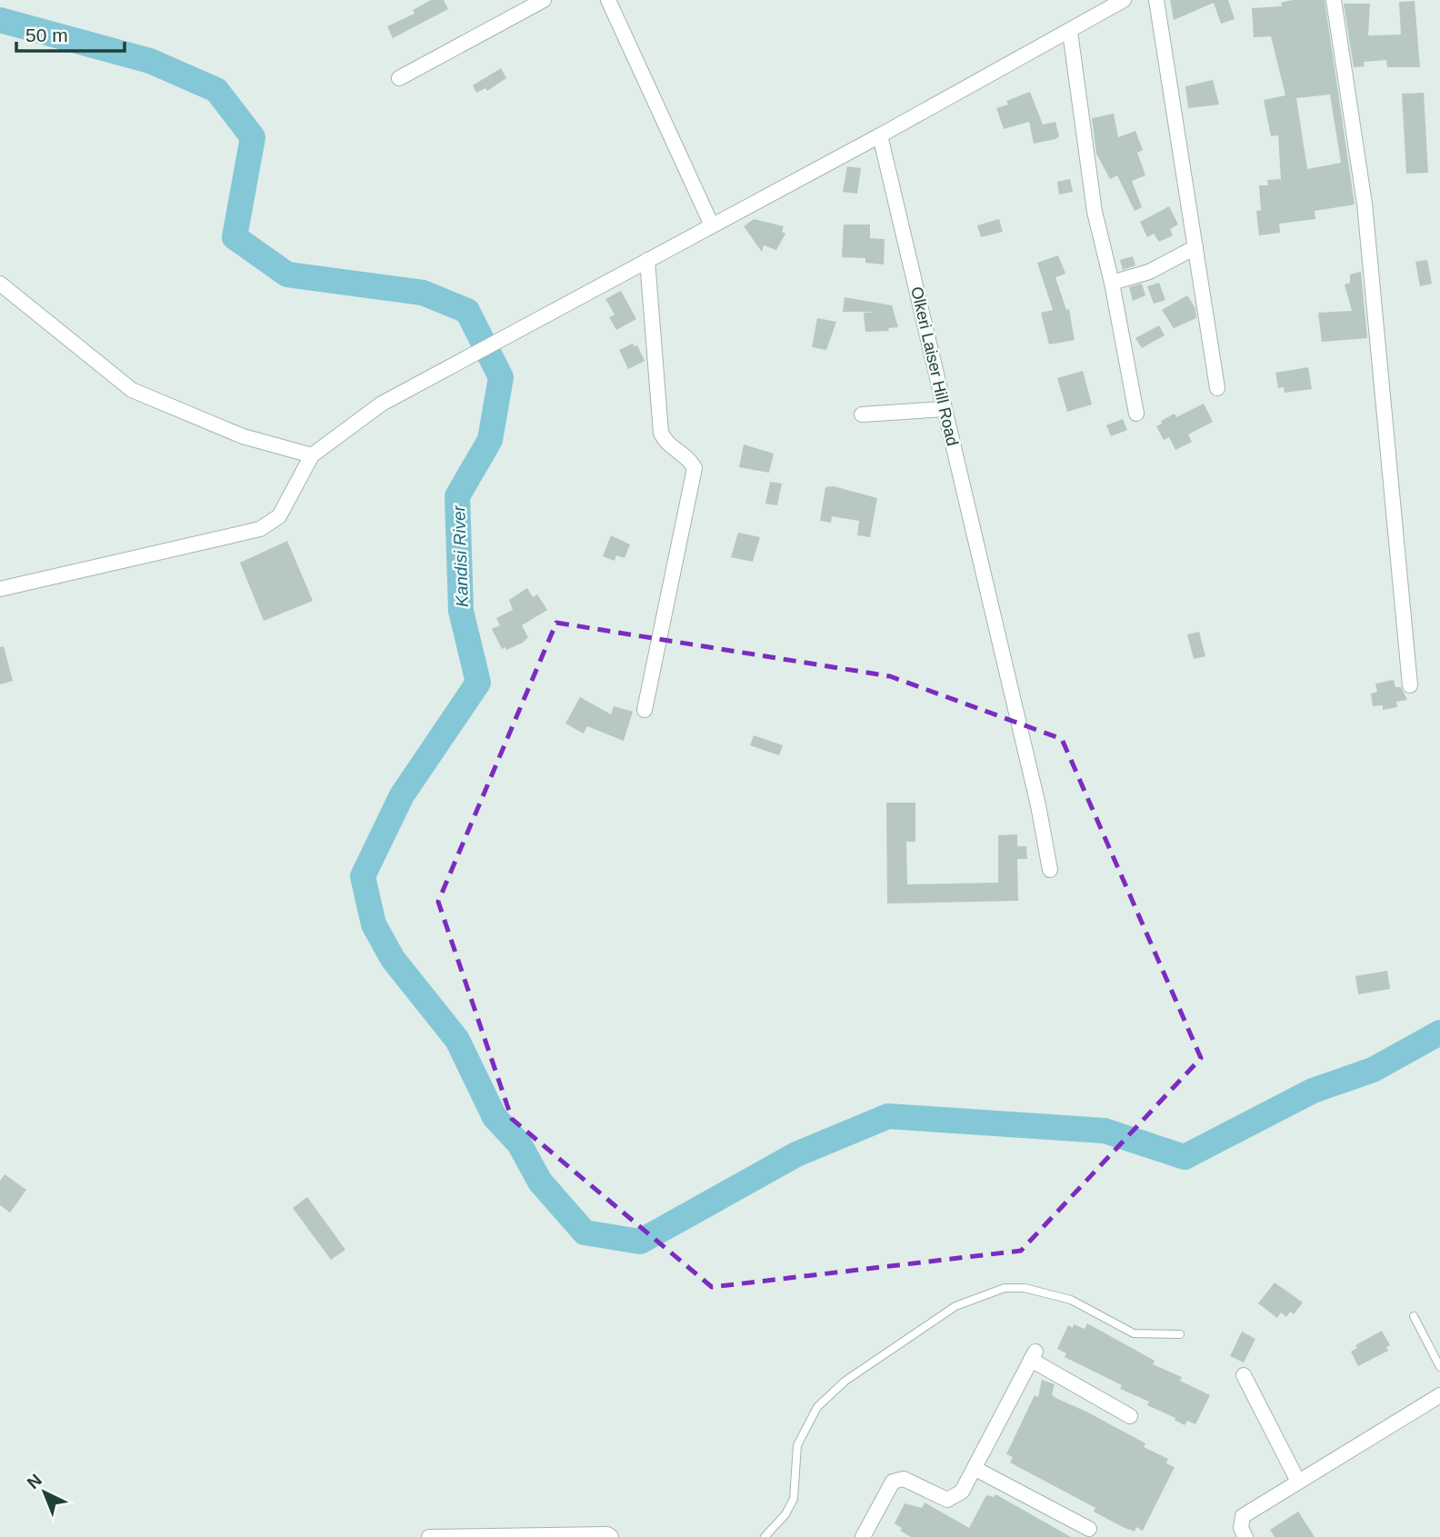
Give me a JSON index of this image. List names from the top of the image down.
{
  "streets": {
    "street": ["Olkeri Laiser Hill Road"]
  },
  "water": ["Kandisi River"],
  "scale_bar": "50 m",
  "north": "top left"
}
